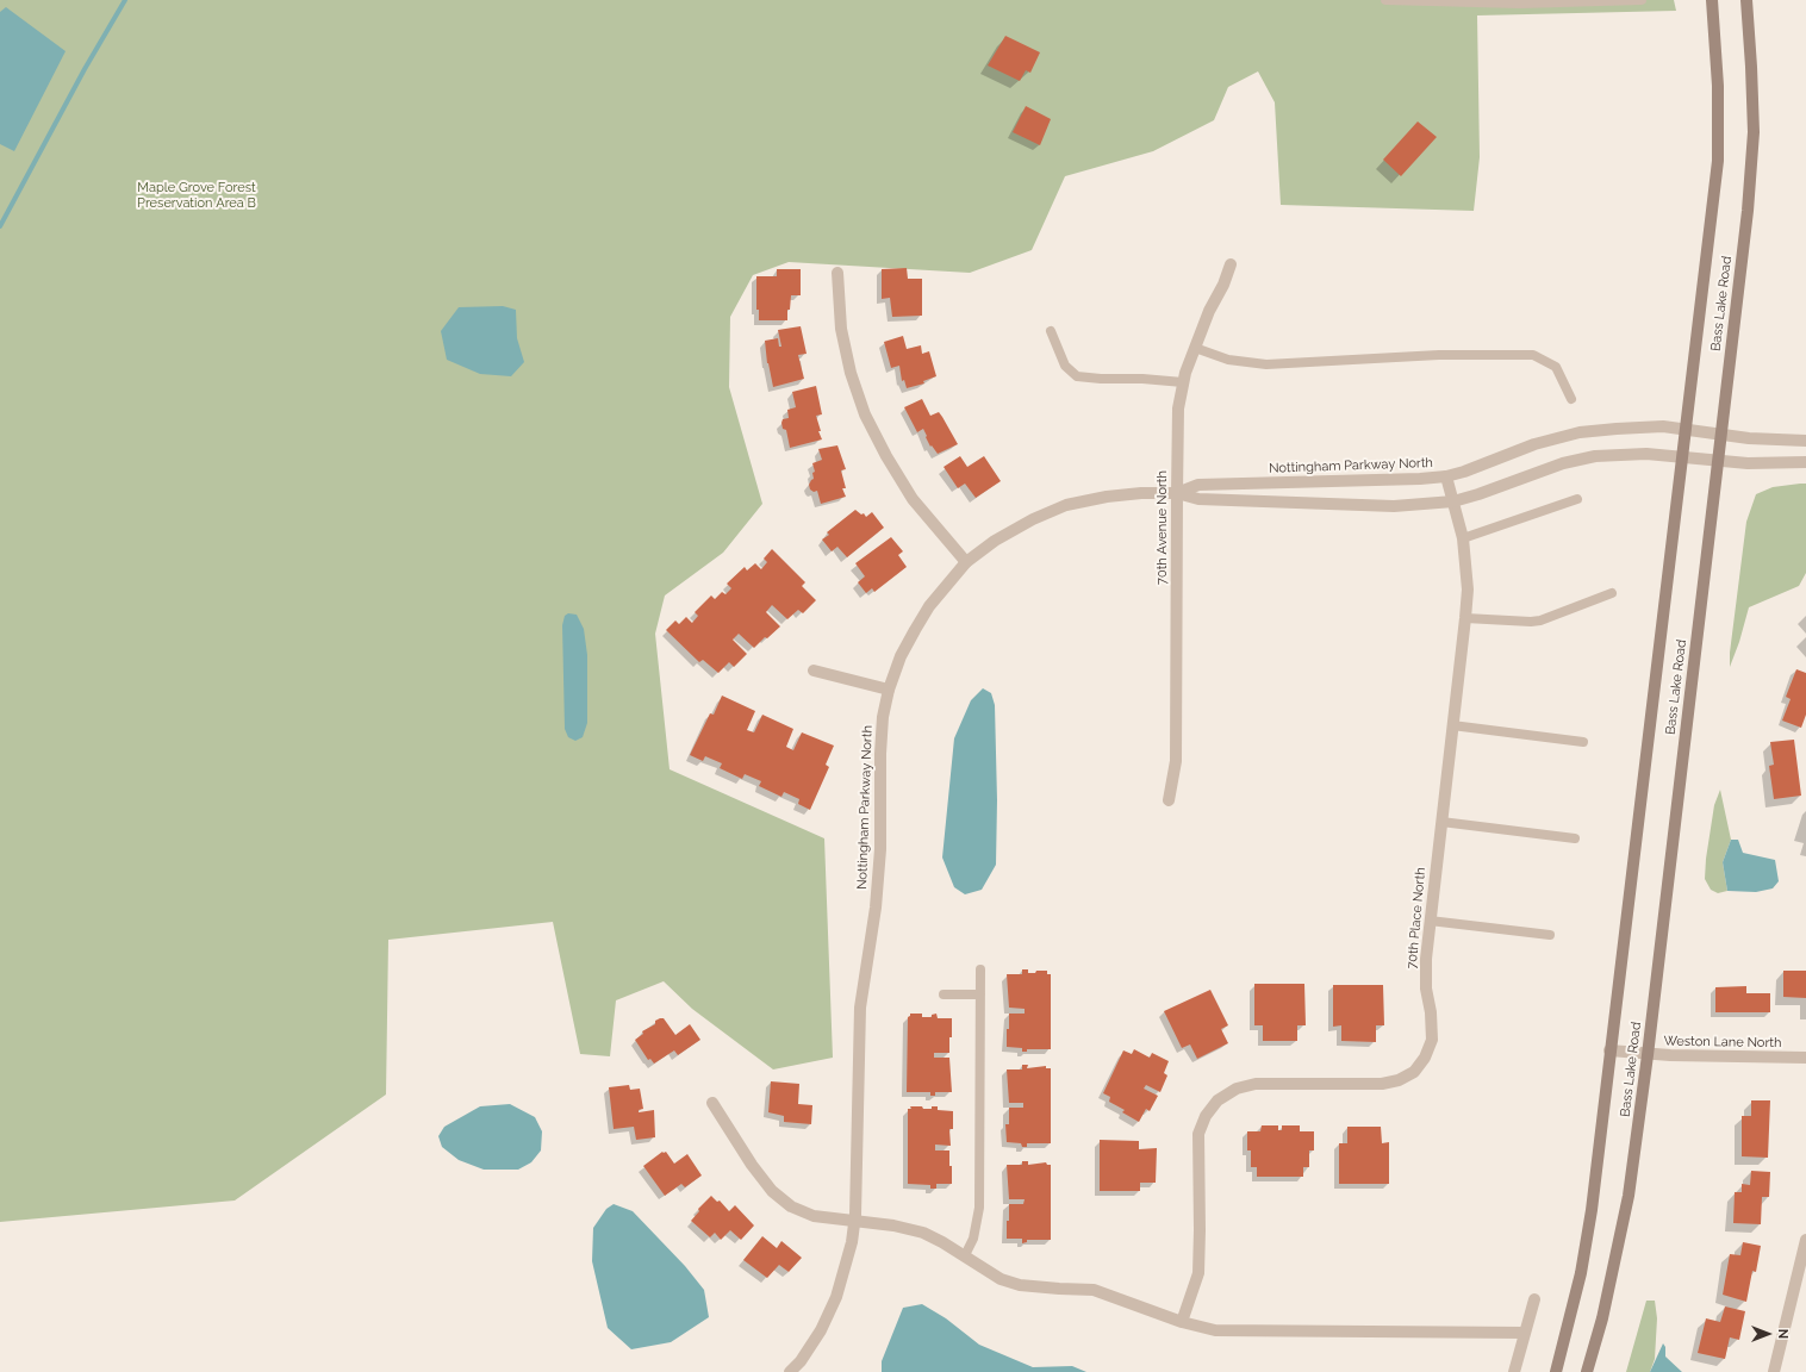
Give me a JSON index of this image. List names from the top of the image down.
{
  "streets": {
    "main road": ["Bass Lake Road"],
    "street": [
      "Nottingham Parkway North",
      "70th Avenue North",
      "70th Place North",
      "Weston Lane North"
    ]
  },
  "crossings": [
    ["Bass Lake Road", "Nottingham Parkway North"],
    ["Bass Lake Road", "Weston Lane North"],
    ["Nottingham Parkway North", "70th Avenue North"],
    ["Nottingham Parkway North", "70th Place North"]
  ],
  "parks": ["Maple Grove Forest Preservation Area B"],
  "north": "right"
}
